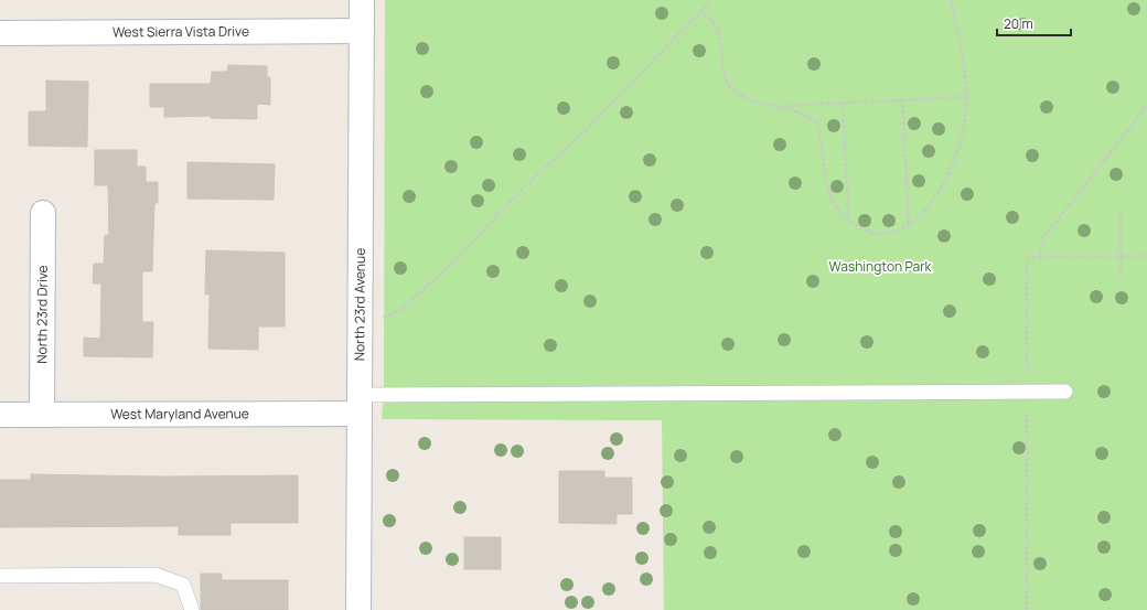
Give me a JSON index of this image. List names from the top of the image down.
{
  "streets": {
    "street": [
      "West Sierra Vista Drive",
      "North 23rd Avenue",
      "North 23rd Drive",
      "West Maryland Avenue"
    ]
  },
  "crossings": [
    ["West Sierra Vista Drive", "North 23rd Avenue"],
    ["North 23rd Avenue", "West Maryland Avenue"],
    ["North 23rd Drive", "West Maryland Avenue"]
  ],
  "parks": ["Washington Park"],
  "scale_bar": "20 m"
}
